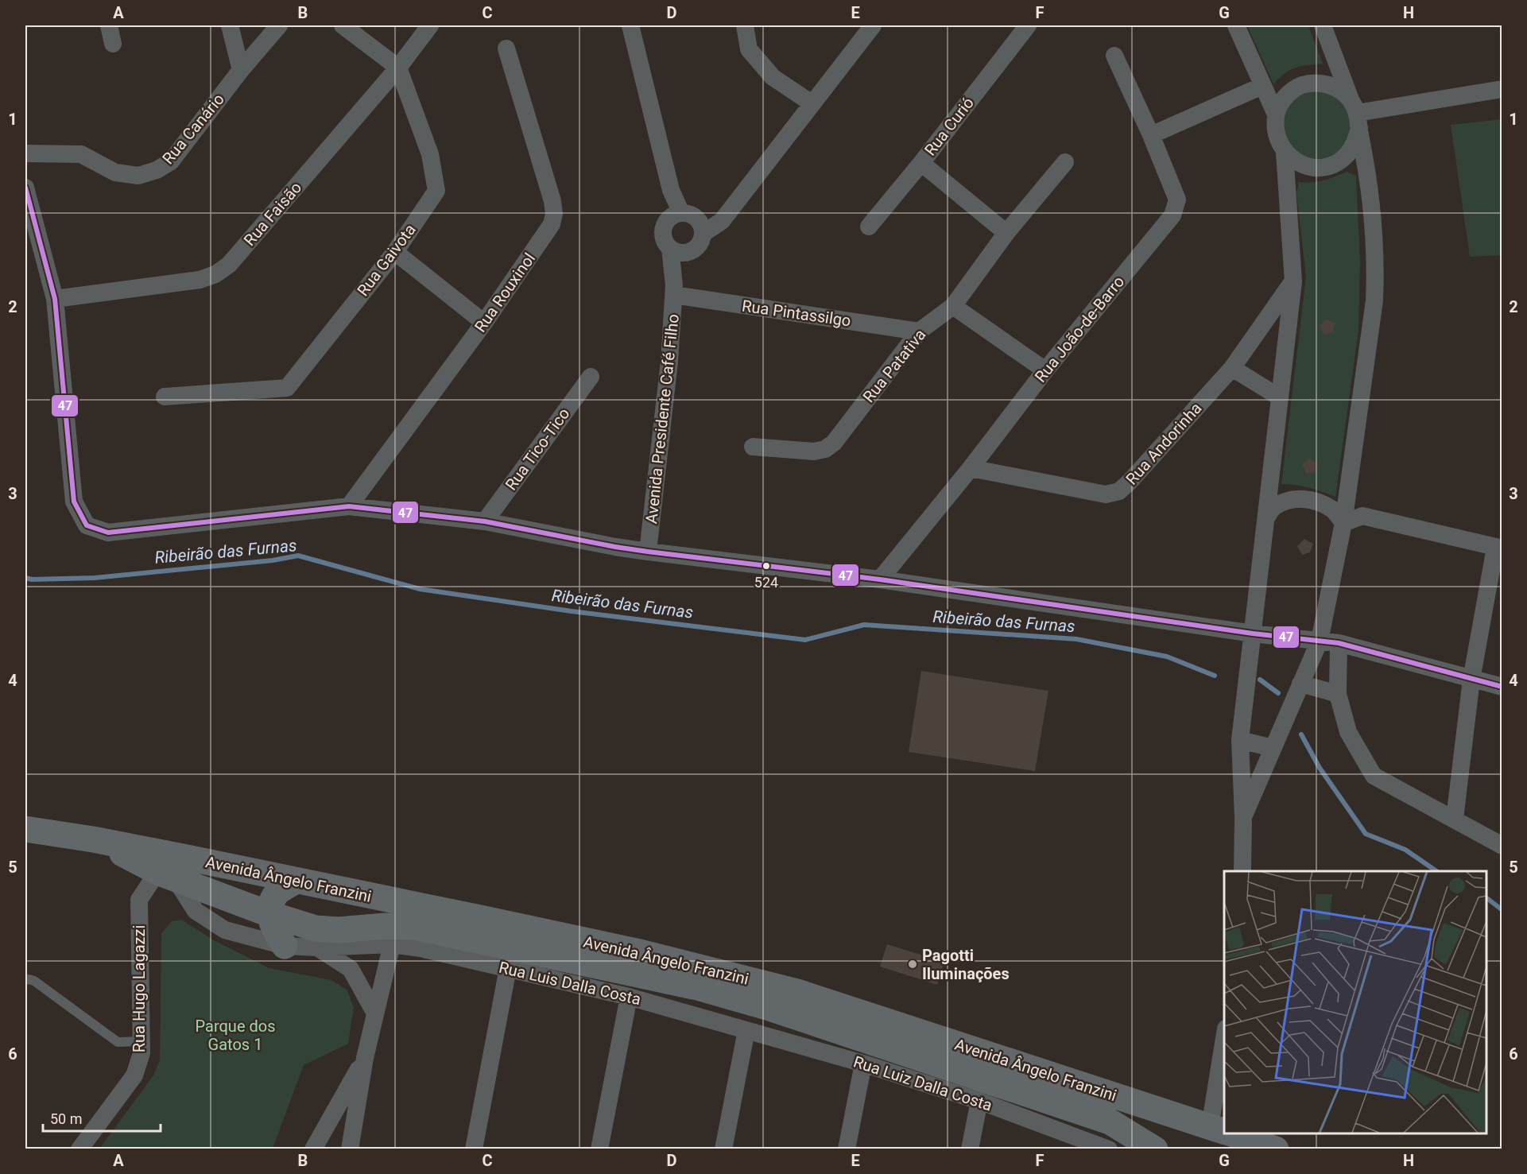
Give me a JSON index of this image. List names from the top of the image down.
{
  "streets": {
    "main road": ["Avenida Ângelo Franzini"],
    "street": [
      "Rua Curió",
      "Rua Canário",
      "Rua Faisão",
      "Rua Gaivota",
      "Rua Rouxinol",
      "Rua Pintassilgo",
      "Rua João-de-Barro",
      "Rua Patativa",
      "Avenida Presidente Café Filho",
      "Rua Andorinha",
      "Rua Tico-Tico",
      "Rua Luis Dalla Costa",
      "Rua Hugo Lagazzi",
      "Rua Luiz Dalla Costa"
    ]
  },
  "crossings": [
    ["Rua Faisão", "Rua Gaivota"],
    ["Rua Pintassilgo", "Rua Patativa"],
    ["Rua Pintassilgo", "Avenida Presidente Café Filho"],
    ["Rua João-de-Barro", "Rua Andorinha"],
    ["Avenida Ângelo Franzini", "Rua Luis Dalla Costa"],
    ["Avenida Ângelo Franzini", "Rua Hugo Lagazzi"],
    ["Rua Luis Dalla Costa", "Rua Hugo Lagazzi"],
    ["Rua Luis Dalla Costa", "Rua Luiz Dalla Costa"]
  ],
  "water": ["Ribeirão das Furnas"],
  "parks": ["Parque dos Gatos 1"],
  "places": ["524", "Pagotti Iluminações"],
  "lines": ["transit line 47"],
  "scale_bar": "50 m",
  "grid": {
    "columns": [
      "A",
      "B",
      "C",
      "D",
      "E",
      "F",
      "G",
      "H"
    ],
    "rows": [
      "1",
      "2",
      "3",
      "4",
      "5",
      "6"
    ]
  }
}
